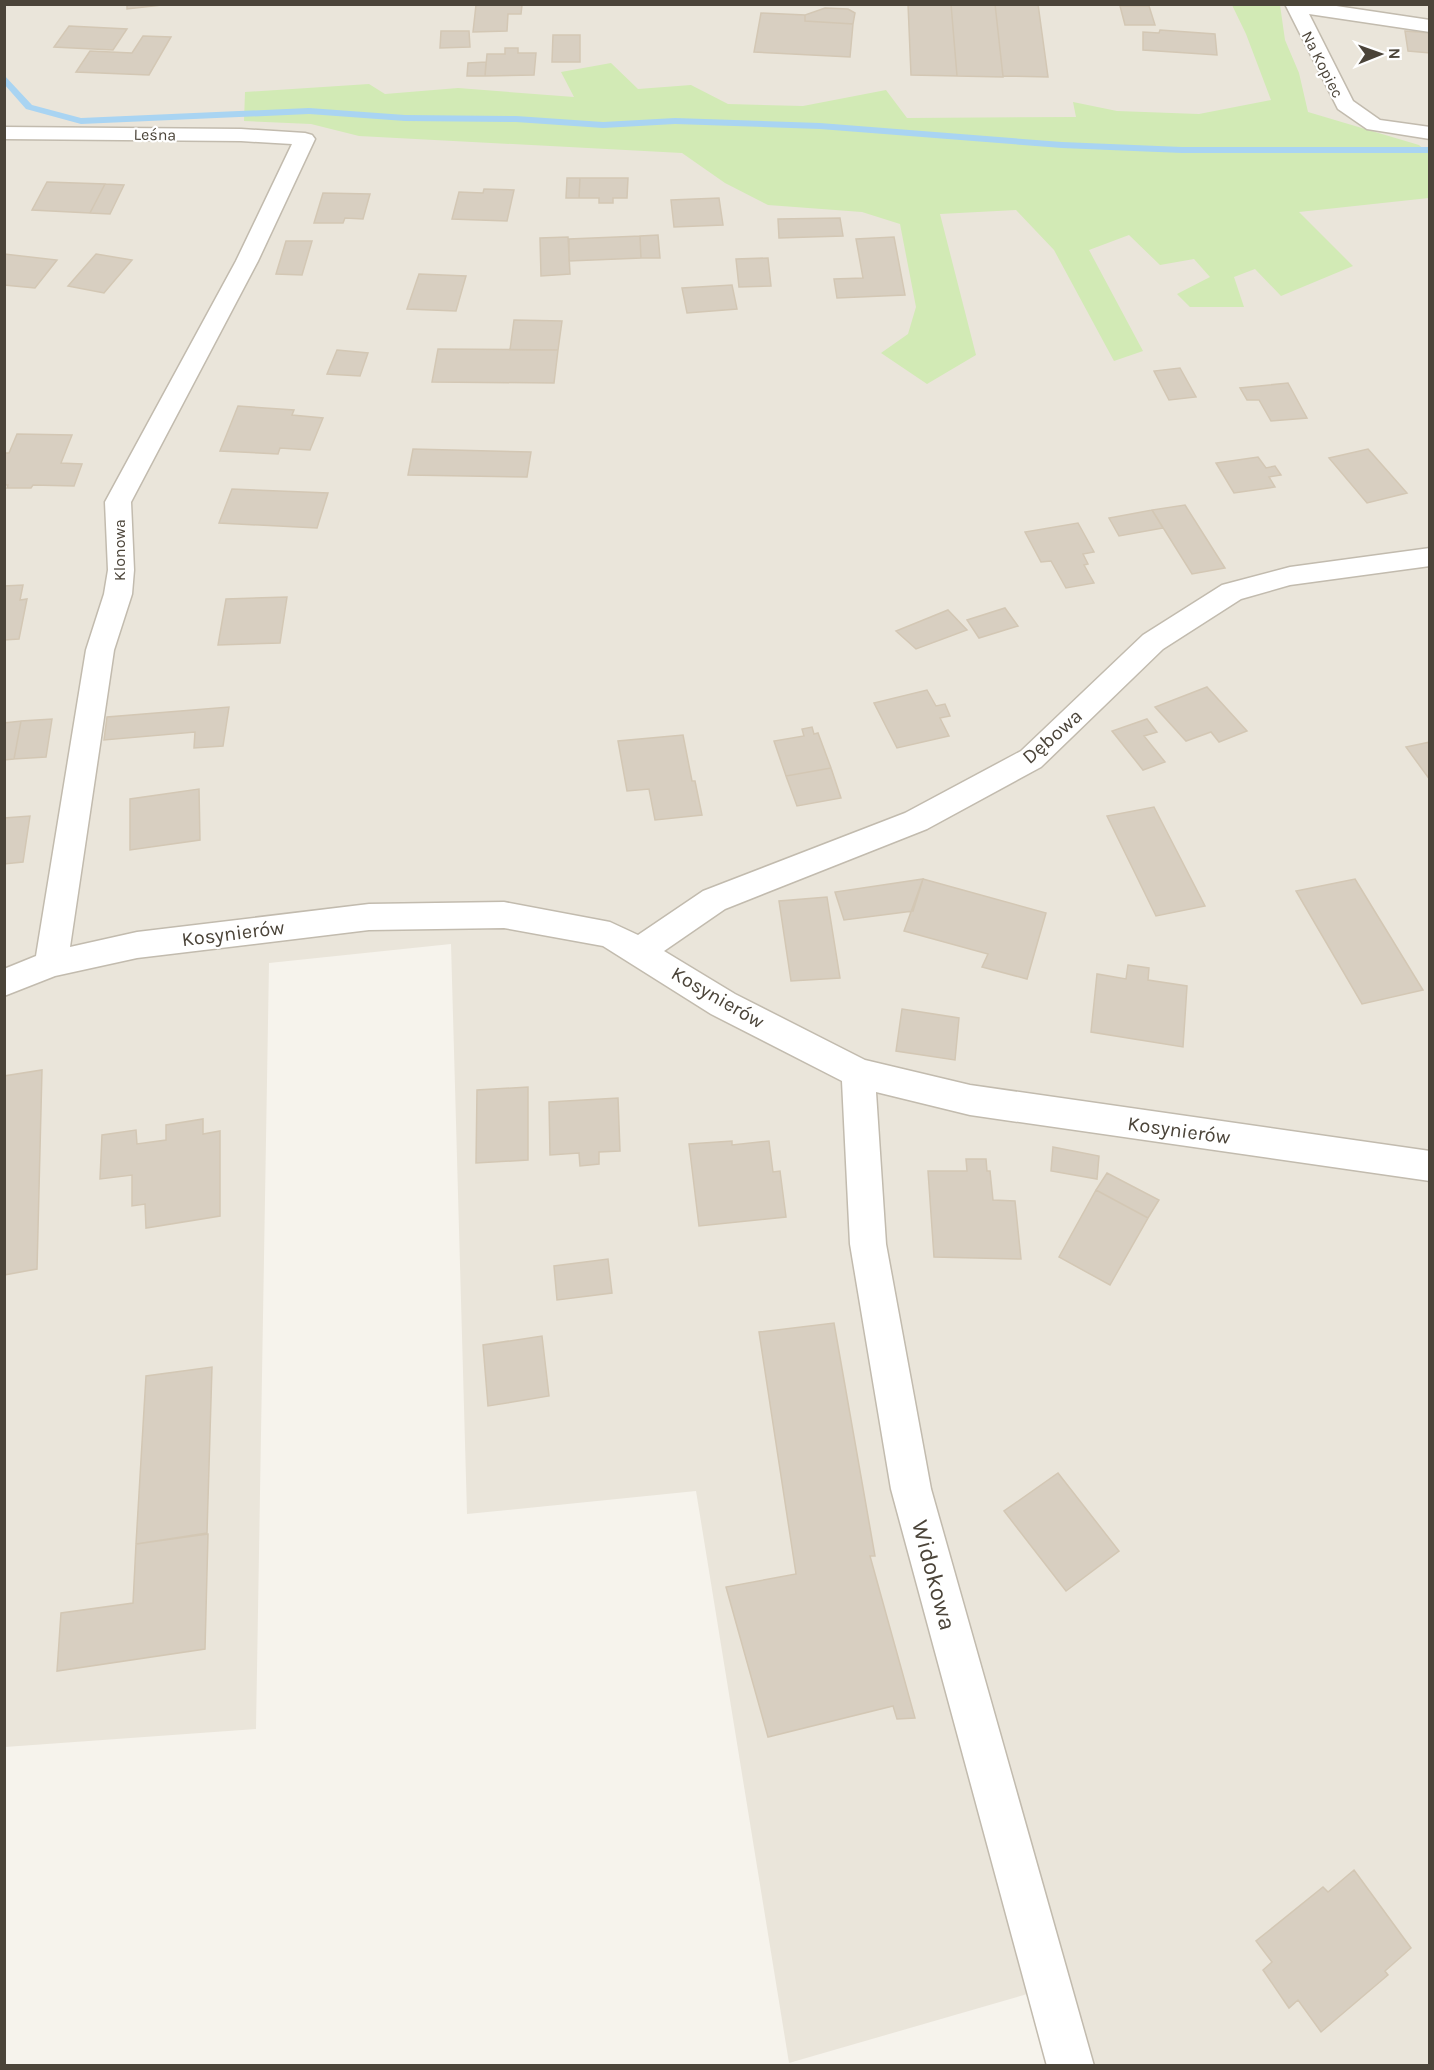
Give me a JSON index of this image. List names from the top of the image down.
{
  "streets": {
    "street": [
      "Na Kopiec",
      "Leśna",
      "Klonowa",
      "Dębowa",
      "Kosynierów",
      "Widokowa"
    ]
  },
  "crossings": [
    ["Leśna", "Klonowa"],
    ["Klonowa", "Kosynierów"],
    ["Dębowa", "Kosynierów"],
    ["Kosynierów", "Widokowa"]
  ],
  "north": "right"
}
